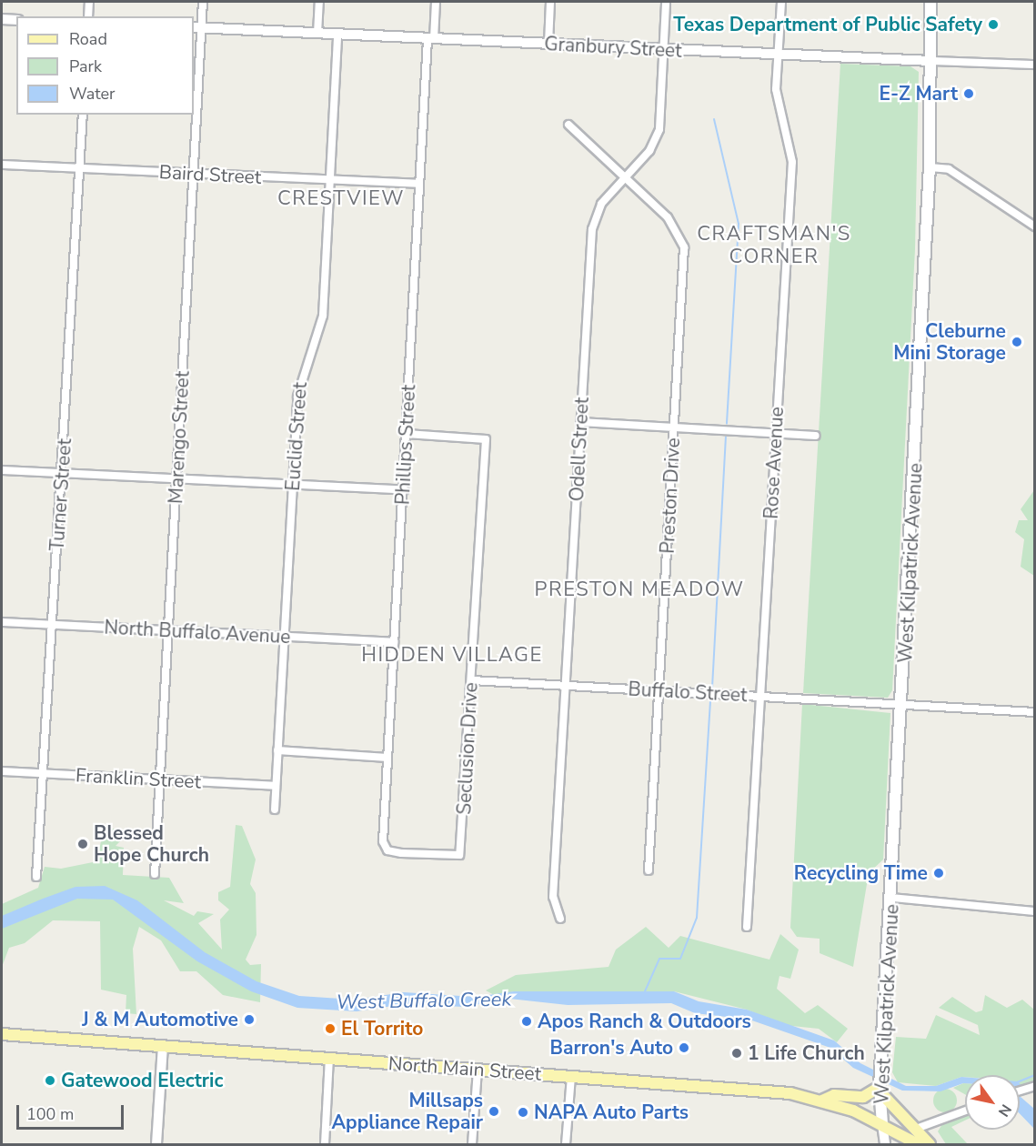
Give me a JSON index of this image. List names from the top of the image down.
{
  "streets": {
    "main road": ["West Kilpatrick Avenue", "North Main Street"],
    "street": [
      "Granbury Street",
      "Baird Street",
      "Euclid Street",
      "Marengo Street",
      "Phillips Street",
      "Odell Street",
      "Rose Avenue",
      "Turner Street",
      "Preston Drive",
      "North Buffalo Avenue",
      "Buffalo Street",
      "Seclusion Drive",
      "Franklin Street"
    ]
  },
  "crossings": [
    ["Granbury Street", "Euclid Street"],
    ["Granbury Street", "Marengo Street"],
    ["Granbury Street", "Phillips Street"],
    ["Granbury Street", "Odell Street"],
    ["Granbury Street", "Rose Avenue"],
    ["Granbury Street", "West Kilpatrick Avenue"],
    ["Baird Street", "Euclid Street"],
    ["Baird Street", "Marengo Street"],
    ["Baird Street", "Phillips Street"],
    ["Baird Street", "Turner Street"],
    ["Euclid Street", "North Buffalo Avenue"],
    ["Euclid Street", "Franklin Street"],
    ["Marengo Street", "North Buffalo Avenue"],
    ["Marengo Street", "Franklin Street"],
    ["Phillips Street", "North Buffalo Avenue"],
    ["Phillips Street", "Seclusion Drive"],
    ["Odell Street", "Preston Drive"],
    ["Odell Street", "Buffalo Street"],
    ["Rose Avenue", "Buffalo Street"],
    ["Turner Street", "North Buffalo Avenue"],
    ["Turner Street", "Franklin Street"],
    ["Preston Drive", "Buffalo Street"],
    ["West Kilpatrick Avenue", "Buffalo Street"],
    ["West Kilpatrick Avenue", "North Main Street"],
    ["Buffalo Street", "Seclusion Drive"]
  ],
  "districts": [
    "CRESTVIEW",
    "CRAFTSMAN'S CORNER",
    "PRESTON MEADOW",
    "HIDDEN VILLAGE"
  ],
  "water": ["West Buffalo Creek"],
  "places": [
    "Texas Department of Public Safety",
    "E-Z Mart",
    "Cleburne Mini Storage",
    "Blessed Hope Church",
    "Recycling Time",
    "J & M Automotive",
    "Apos Ranch & Outdoors",
    "El Torrito",
    "Barron's Auto",
    "1 Life Church",
    "Gatewood Electric",
    "Millsaps Appliance Repair",
    "NAPA Auto Parts"
  ],
  "legend": ["Road", "Park", "Water"],
  "scale_bar": "100 m",
  "north": "bottom right"
}
